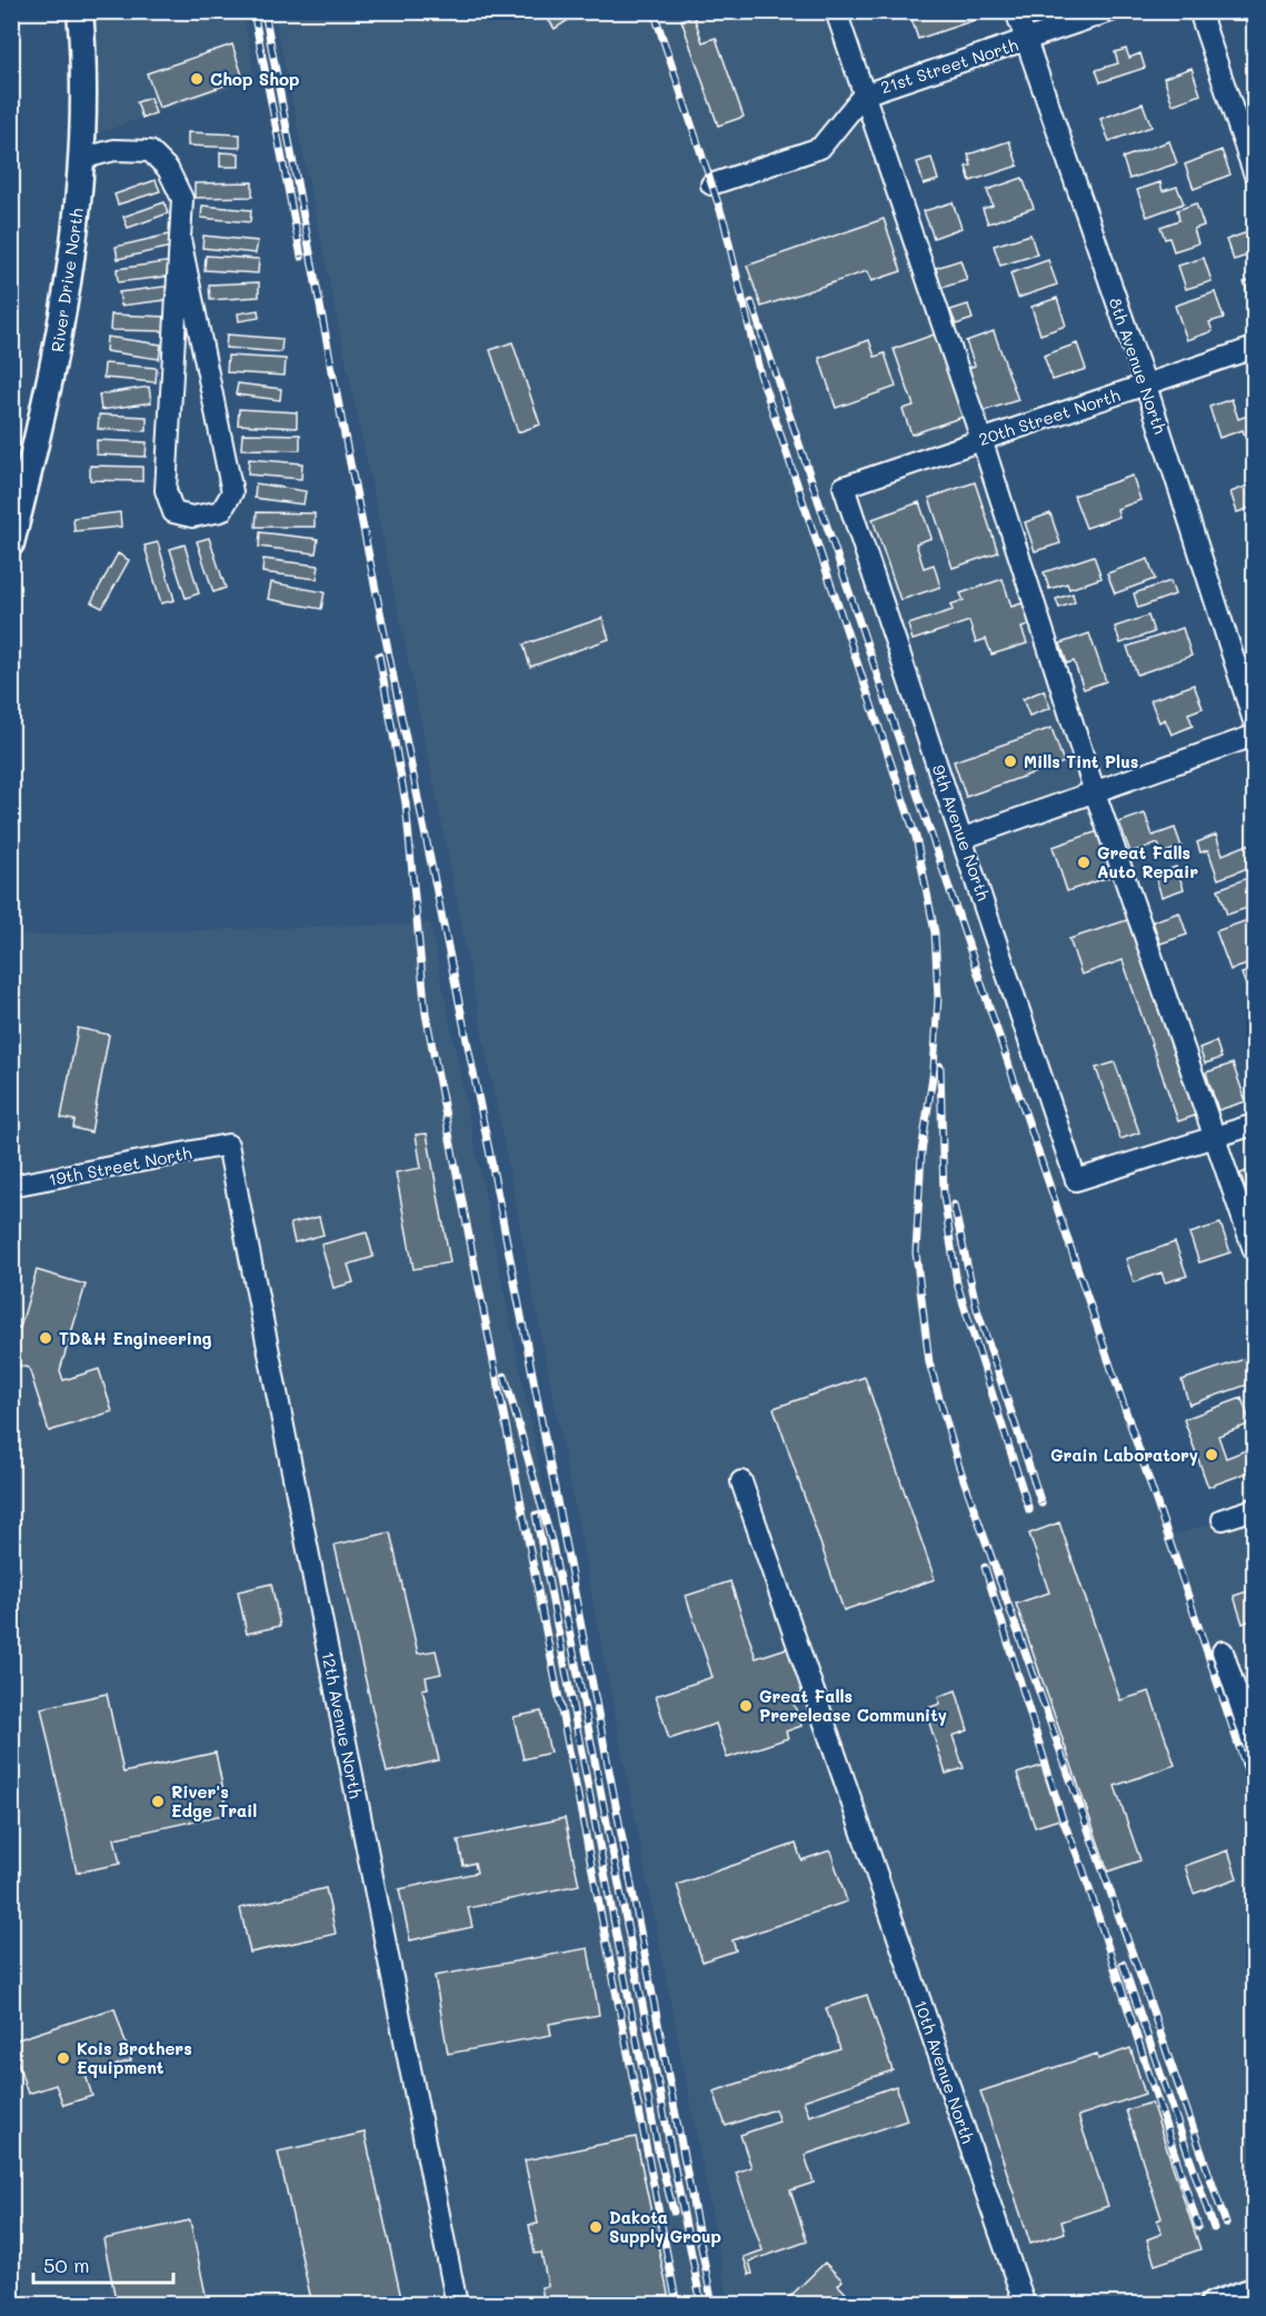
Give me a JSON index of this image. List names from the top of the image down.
{
  "streets": {
    "main road": ["River Drive North"],
    "street": [
      "21st Street North",
      "8th Avenue North",
      "20th Street North",
      "9th Avenue North",
      "19th Street North",
      "12th Avenue North",
      "10th Avenue North"
    ]
  },
  "crossings": [
    ["21st Street North", "8th Avenue North"],
    ["8th Avenue North", "20th Street North"],
    ["20th Street North", "9th Avenue North"],
    ["19th Street North", "12th Avenue North"]
  ],
  "places": [
    "Chop Shop",
    "Mills Tint Plus",
    "Great Falls Auto Repair",
    "TD&H Engineering",
    "Grain Laboratory",
    "Great Falls Prerelease Community",
    "River's Edge Trail",
    "Kois Brothers Equipment",
    "Dakota Supply Group"
  ],
  "scale_bar": "50 m"
}
